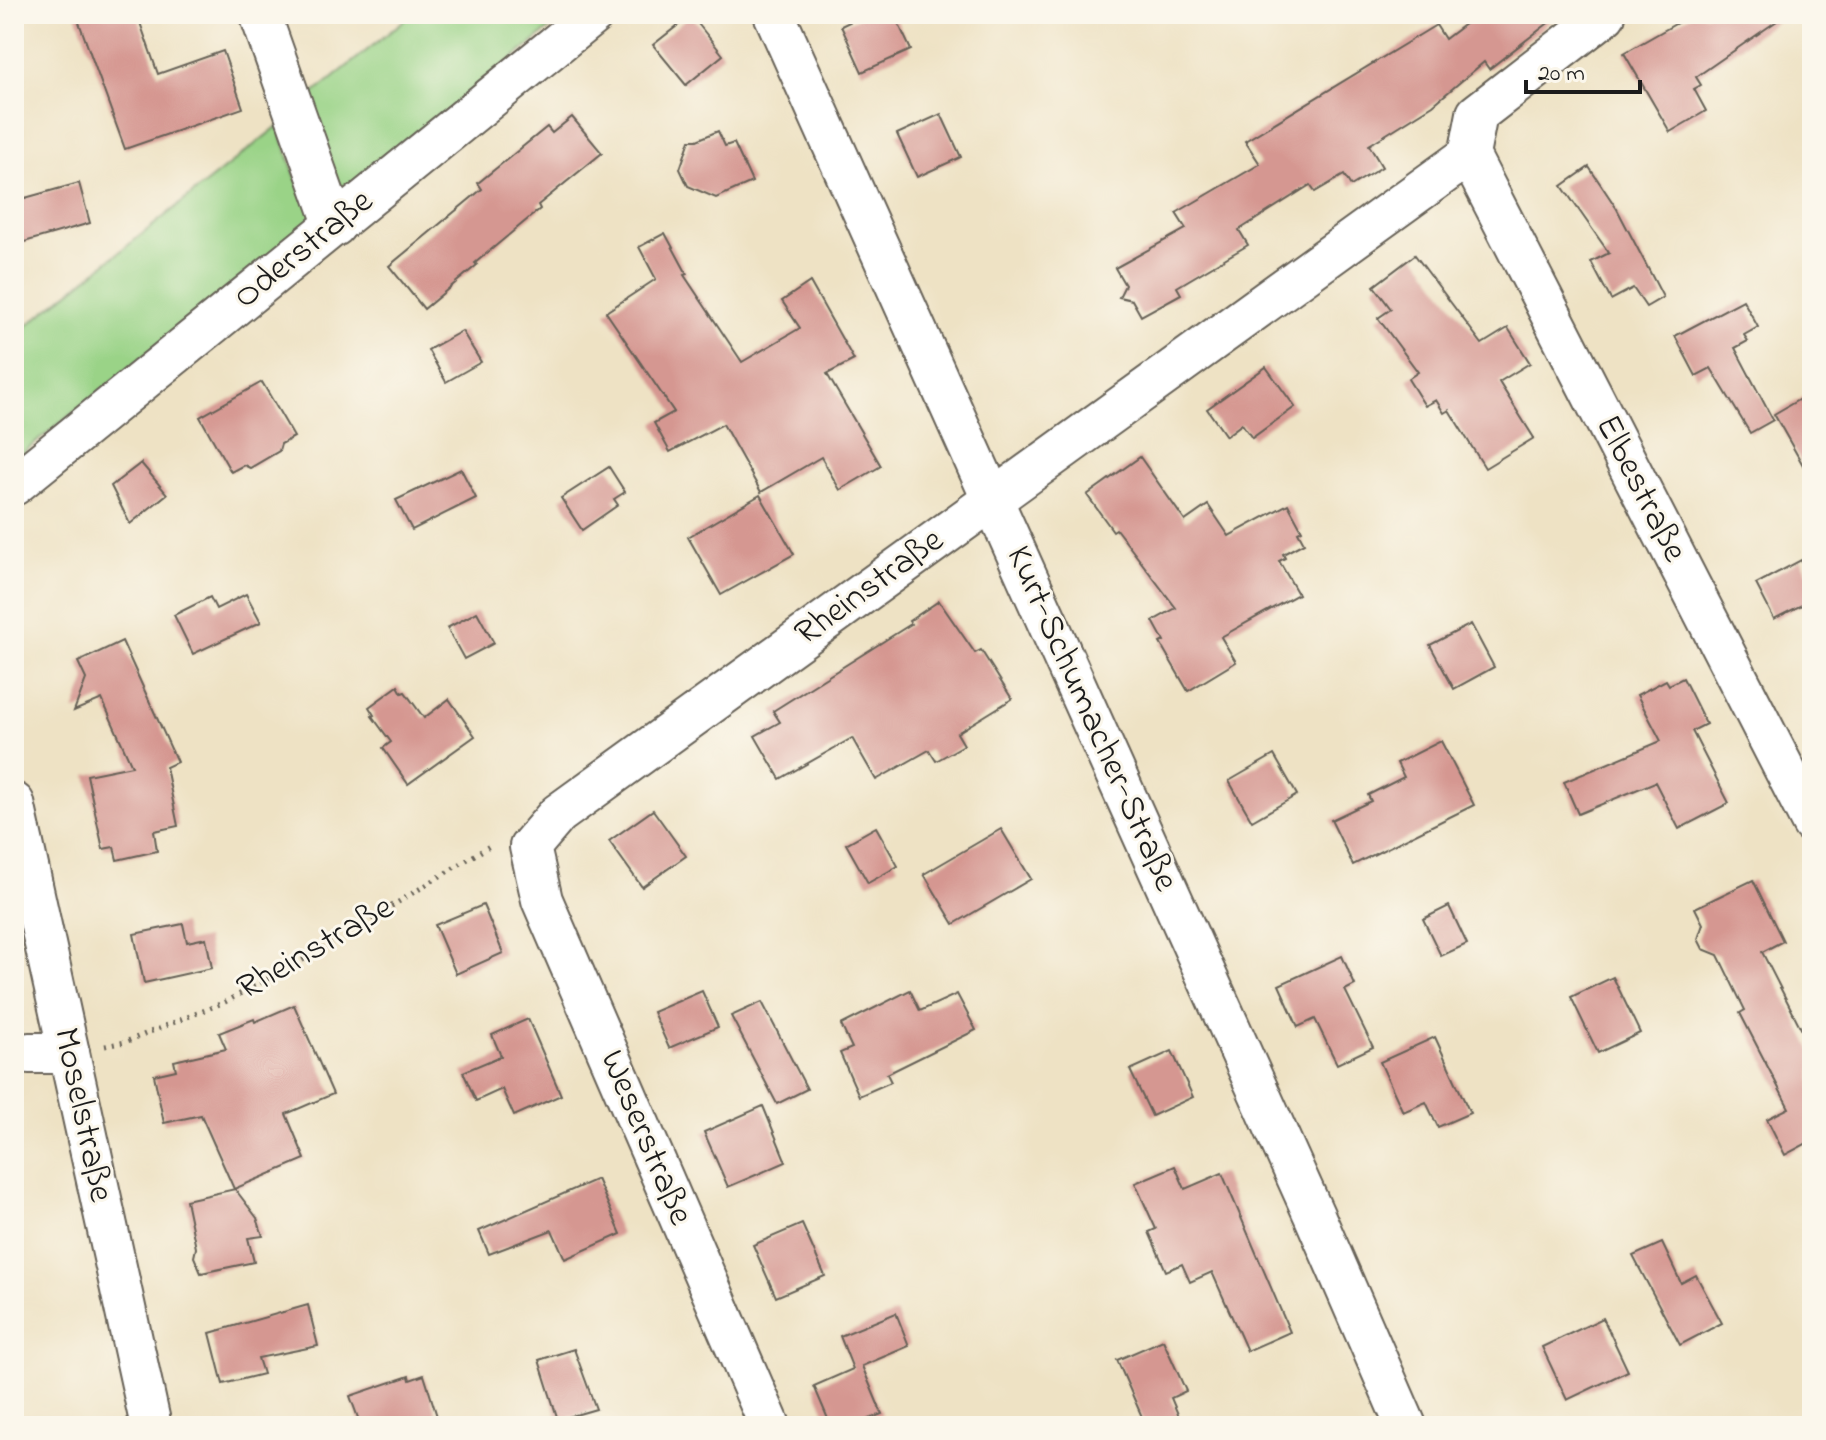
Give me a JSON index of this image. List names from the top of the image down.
{
  "streets": {
    "street": [
      "Oderstraße",
      "Elbestraße",
      "Rheinstraße",
      "Kurt-Schumacher-Straße",
      "Moselstraße",
      "Weserstraße"
    ]
  },
  "crossings": [
    ["Elbestraße", "Rheinstraße"],
    ["Rheinstraße", "Kurt-Schumacher-Straße"],
    ["Rheinstraße", "Moselstraße"],
    ["Rheinstraße", "Weserstraße"]
  ],
  "scale_bar": "20 m"
}
